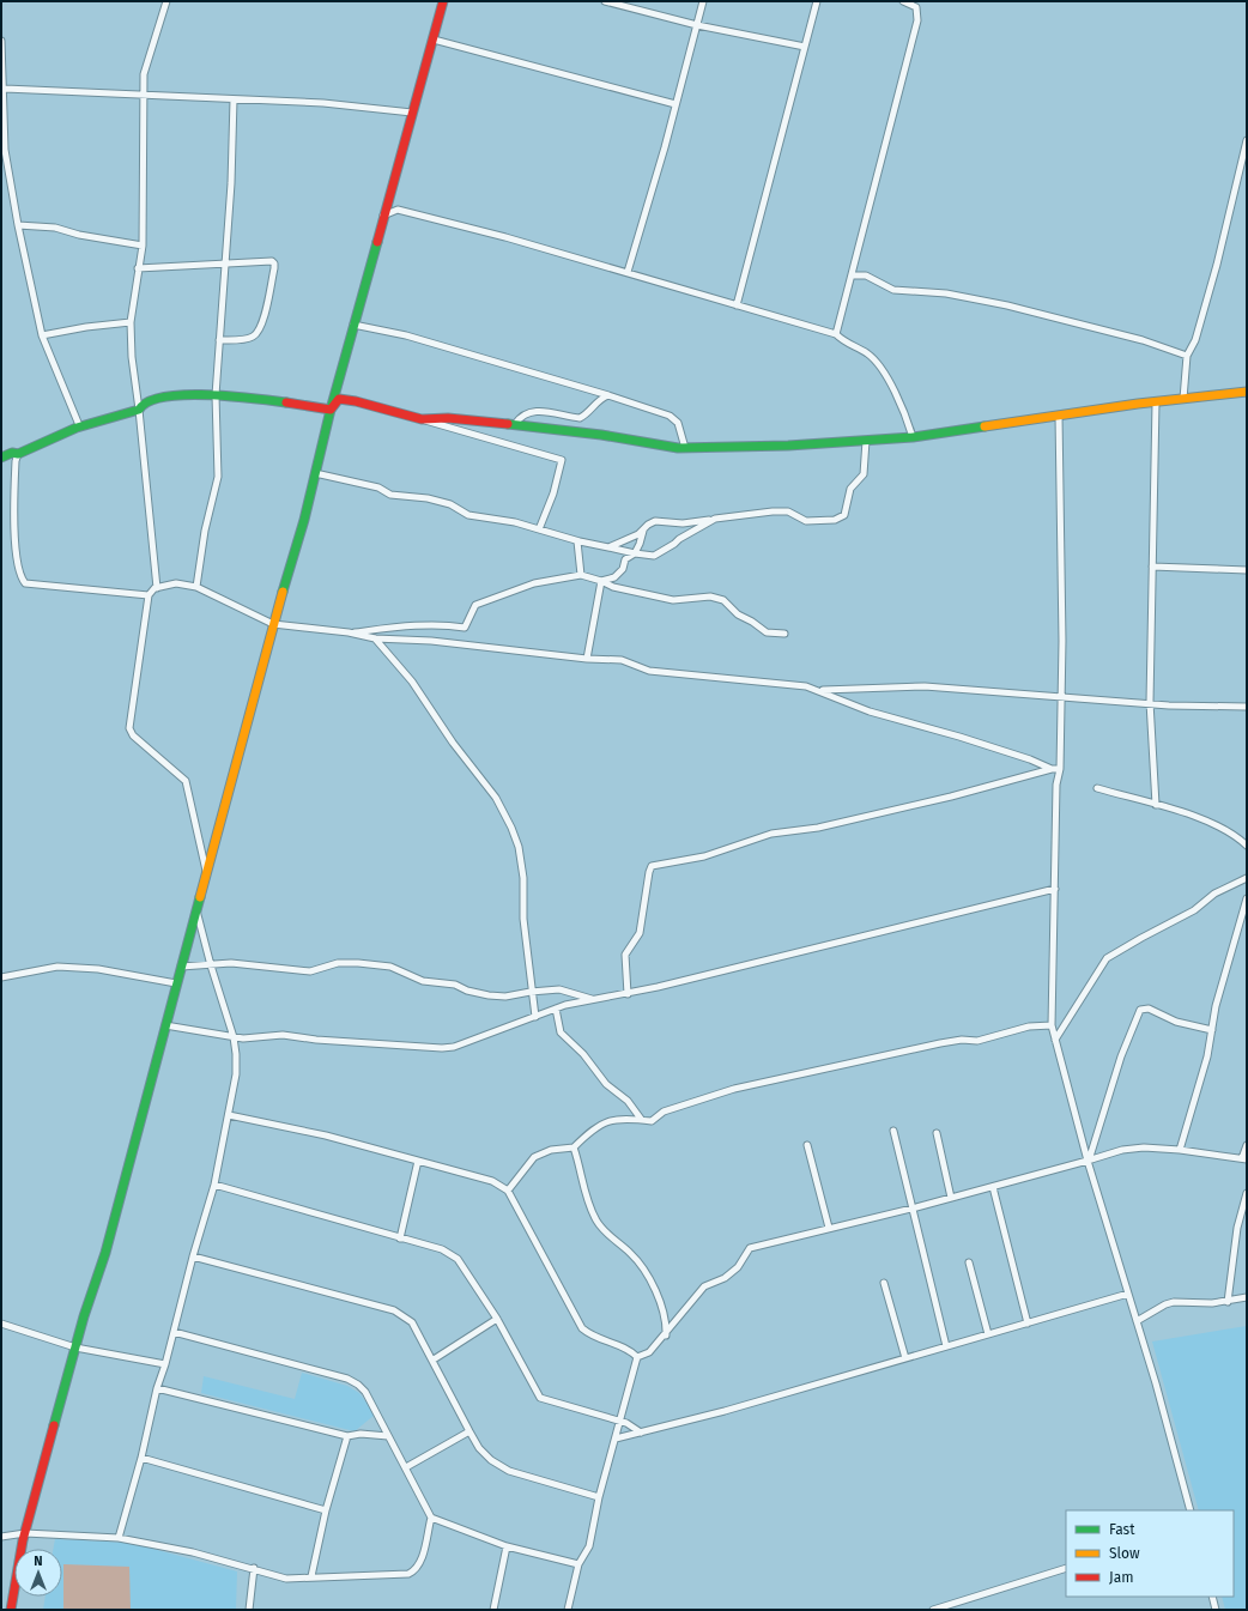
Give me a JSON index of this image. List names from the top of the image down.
{
  "legend": ["Fast", "Slow", "Jam"],
  "north": "top"
}
